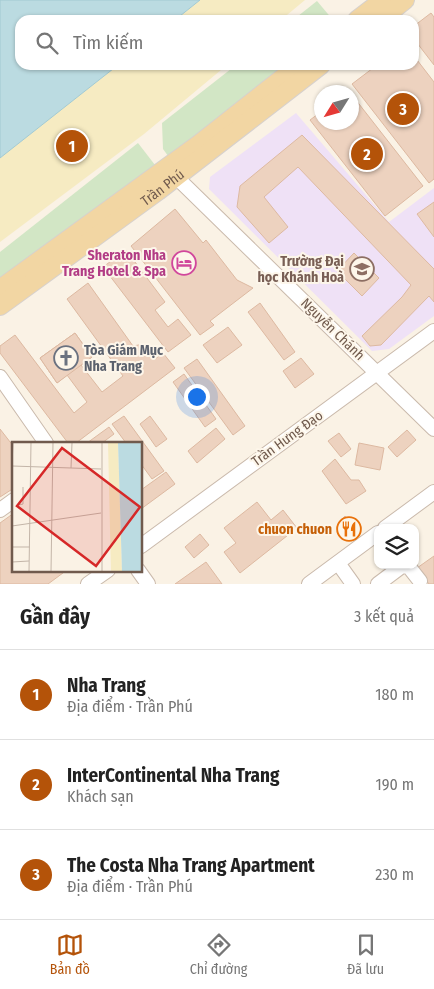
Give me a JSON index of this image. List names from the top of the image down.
{
  "streets": {
    "main road": ["Trần Phú"],
    "street": ["Nguyễn Chánh", "Trần Hưng Đạo"]
  },
  "crossings": [
    ["Trần Phú", "Nguyễn Chánh"],
    ["Nguyễn Chánh", "Trần Hưng Đạo"]
  ],
  "places": {
    "hotel": ["Sheraton Nha Trang Hotel & Spa"],
    "school or university": ["Trường Đại học Khánh Hoà"],
    "church": ["Tòa Giám Mục Nha Trang"],
    "restaurant": ["chuon chuon"]
  },
  "north": "bottom left",
  "page": {
    "search": "Tìm kiếm",
    "pins": ["3", "1", "2"],
    "heading": ["Gần đây", "3 kết quả"],
    "list": [
      {
        "mark": "1",
        "name": "Nha Trang",
        "note": "Địa điểm · Trần Phú",
        "value": "180 m"
      },
      {
        "mark": "2",
        "name": "InterContinental Nha Trang",
        "note": "Khách sạn",
        "value": "190 m"
      },
      {
        "mark": "3",
        "name": "The Costa Nha Trang Apartment",
        "note": "Địa điểm · Trần Phú",
        "value": "230 m"
      }
    ],
    "nav": ["Bản đồ", "Chỉ đường", "Đã lưu"]
  }
}
